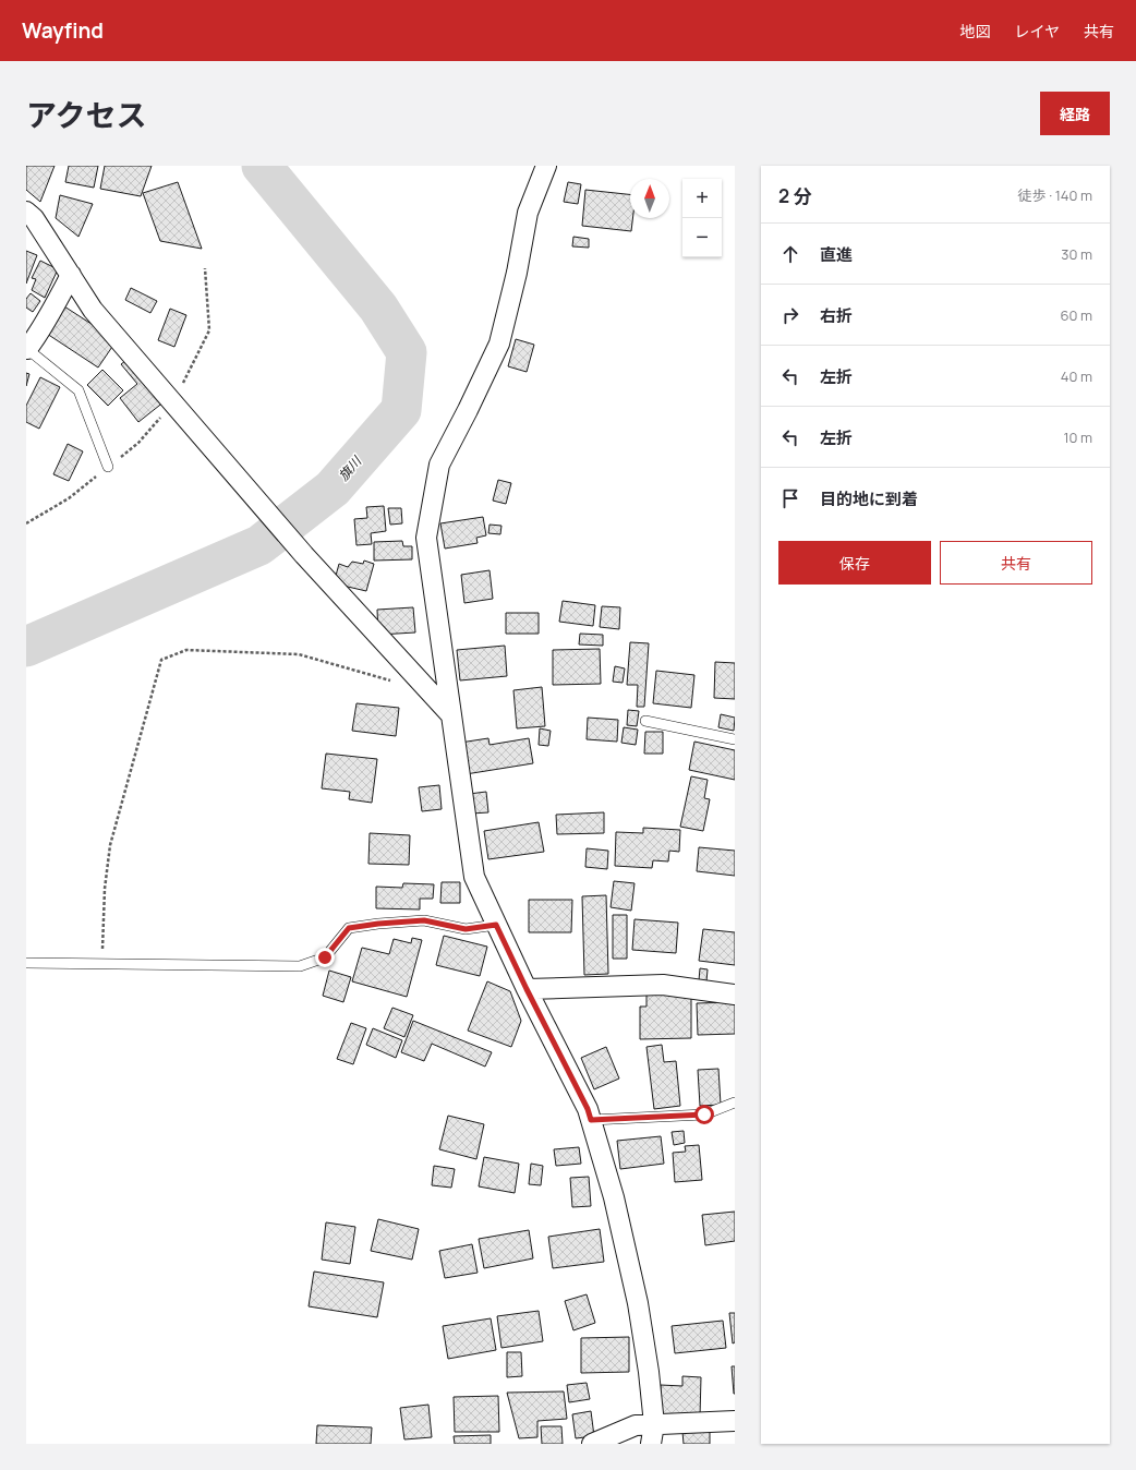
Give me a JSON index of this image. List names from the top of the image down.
{
  "water": ["旗川"],
  "north": "top",
  "page": {
    "header": "Wayfind",
    "nav": ["地図", "レイヤ", "共有"],
    "title": "アクセス",
    "buttons": [
      "経路",
      ["保存", "共有"]
    ],
    "heading": ["2 分", "徒歩 · 140 m"],
    "map_buttons": ["+", "−"],
    "list": [
      ["直進", "30 m"],
      ["右折", "60 m"],
      ["左折", "40 m"],
      ["左折", "10 m"],
      "目的地に到着"
    ]
  }
}
